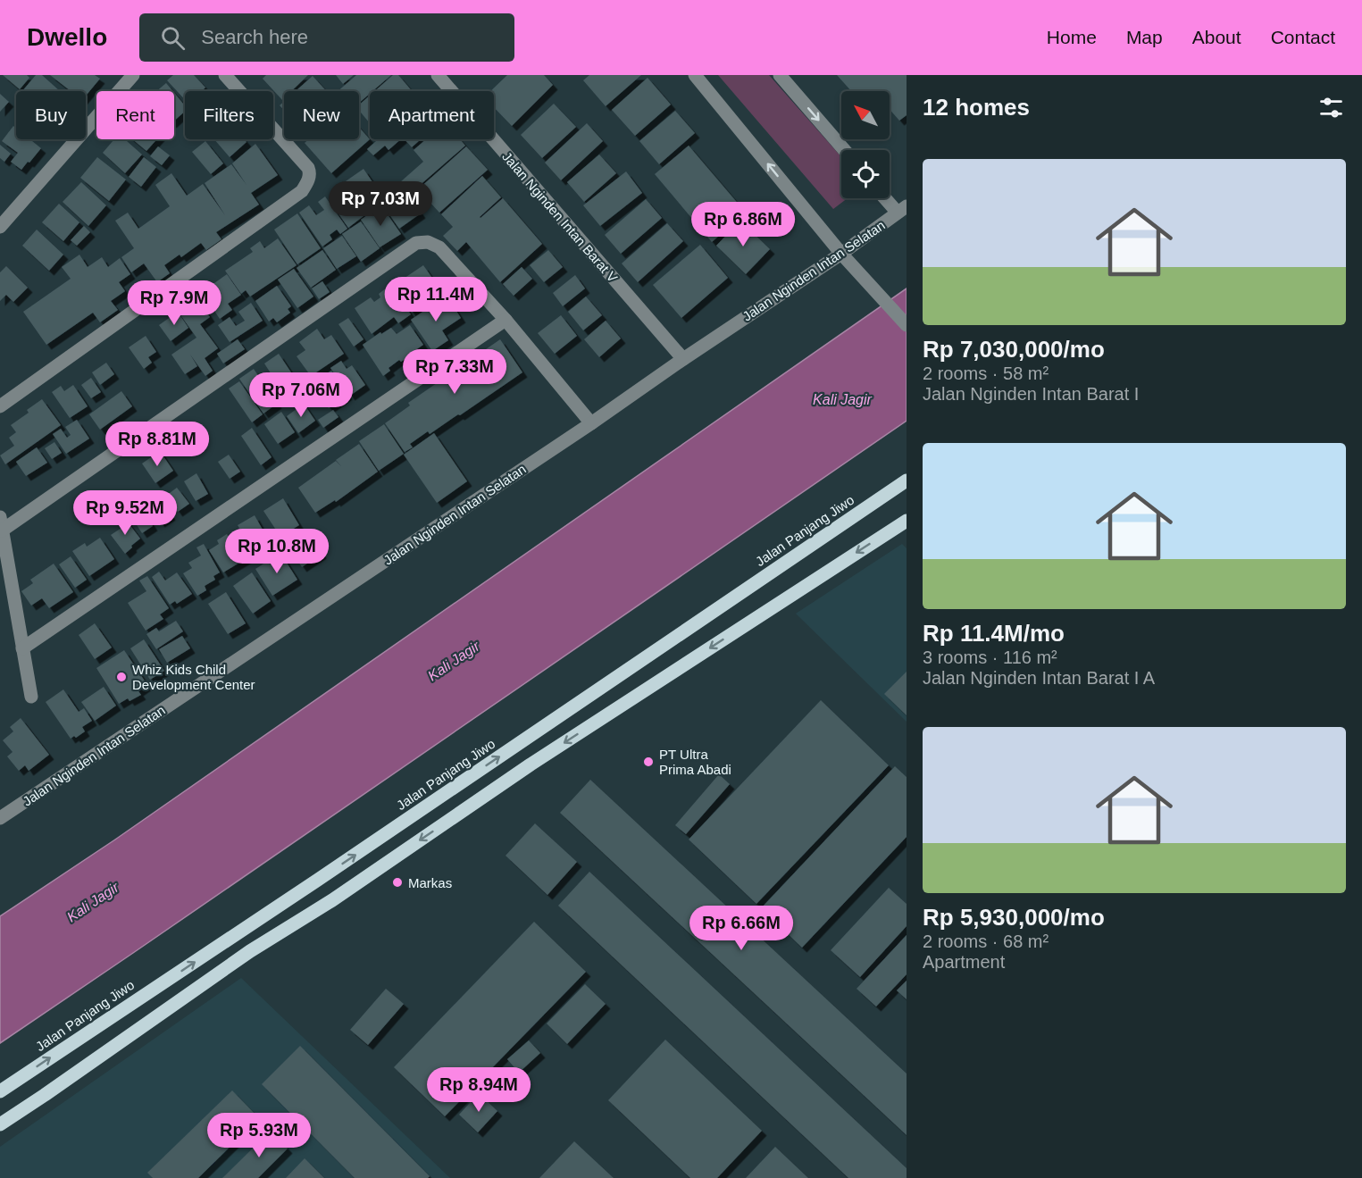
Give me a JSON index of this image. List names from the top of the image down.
{
  "streets": {
    "main road": ["Jalan Panjang Jiwo"],
    "street": ["Jalan Nginden Intan Barat V", "Jalan Nginden Intan Selatan"]
  },
  "crossings": [
    ["Jalan Nginden Intan Barat V", "Jalan Nginden Intan Selatan"]
  ],
  "water": ["Kali Jagir"],
  "places": ["Whiz Kids Child Development Center", "PT Ultra Prima Abadi", "Markas"],
  "north": "top left",
  "page": {
    "header": "Dwello",
    "search": "Search here",
    "nav": [
      "Home",
      "Map",
      "About",
      "Contact"
    ],
    "heading": "12 homes",
    "chip": [
      "Buy",
      "Rent",
      "Filters",
      "New",
      "Apartment"
    ],
    "list": [
      {
        "name": "Rp 7,030,000/mo",
        "note": "2 rooms · 58 m² · Jalan Nginden Intan Barat I"
      },
      {
        "name": "Rp 11.4M/mo",
        "note": "3 rooms · 116 m² · Jalan Nginden Intan Barat I A"
      },
      {
        "name": "Rp 5,930,000/mo",
        "note": "2 rooms · 68 m² · Apartment"
      }
    ],
    "price": [
      "Rp 7.03M",
      "Rp 6.86M",
      "Rp 11.4M",
      "Rp 7.9M",
      "Rp 7.33M",
      "Rp 7.06M",
      "Rp 8.81M",
      "Rp 9.52M",
      "Rp 10.8M",
      "Rp 6.66M",
      "Rp 8.94M",
      "Rp 5.93M"
    ]
  }
}
